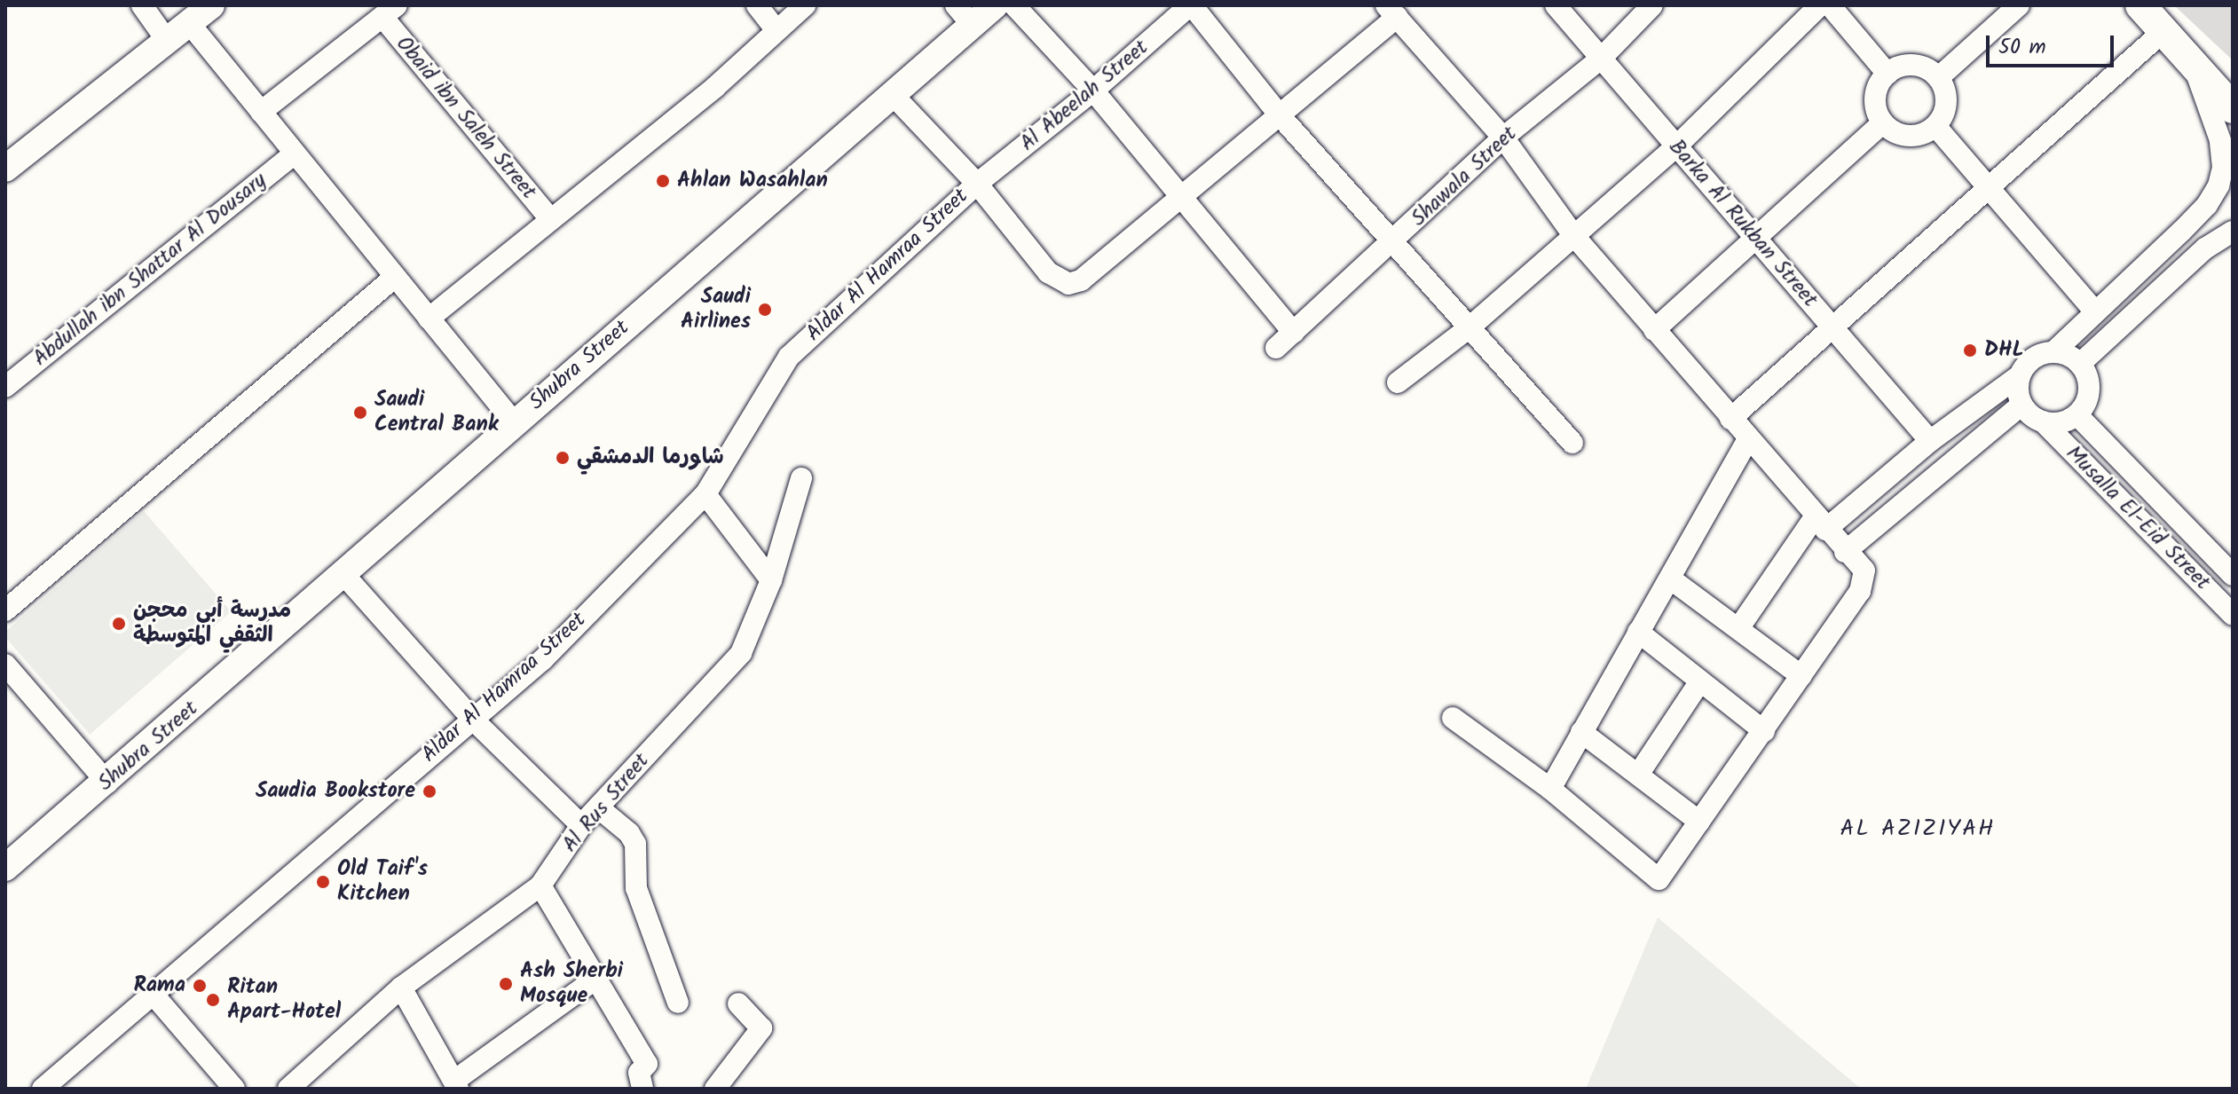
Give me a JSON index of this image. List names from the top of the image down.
{
  "streets": {
    "main road": ["Shubra Street"],
    "street": [
      "Al Abeelah Street",
      "Obaid ibn Saleh Street",
      "Shawala Street",
      "Barka Al Rukban Street",
      "Aldar Al Hamraa Street",
      "Abdullah ibn Shattar Al Dousary",
      "Musalla El-Eid Street",
      "Al Rus Street"
    ]
  },
  "crossings": [
    ["Al Abeelah Street", "Aldar Al Hamraa Street"],
    ["Shawala Street", "Barka Al Rukban Street"]
  ],
  "districts": ["AL AZIZIYAH"],
  "places": [
    "Ahlan Wasahlan",
    "Saudi Airlines",
    "DHL",
    "Saudi Central Bank",
    "شاورما الدمشقي",
    "مدرسة أبي محجن الثقفي المتوسطة",
    "Saudia Bookstore",
    "Old Taif's Kitchen",
    "Ash Sherbi Mosque",
    "Rama",
    "Ritan Apart-Hotel"
  ],
  "scale_bar": "50 m"
}
